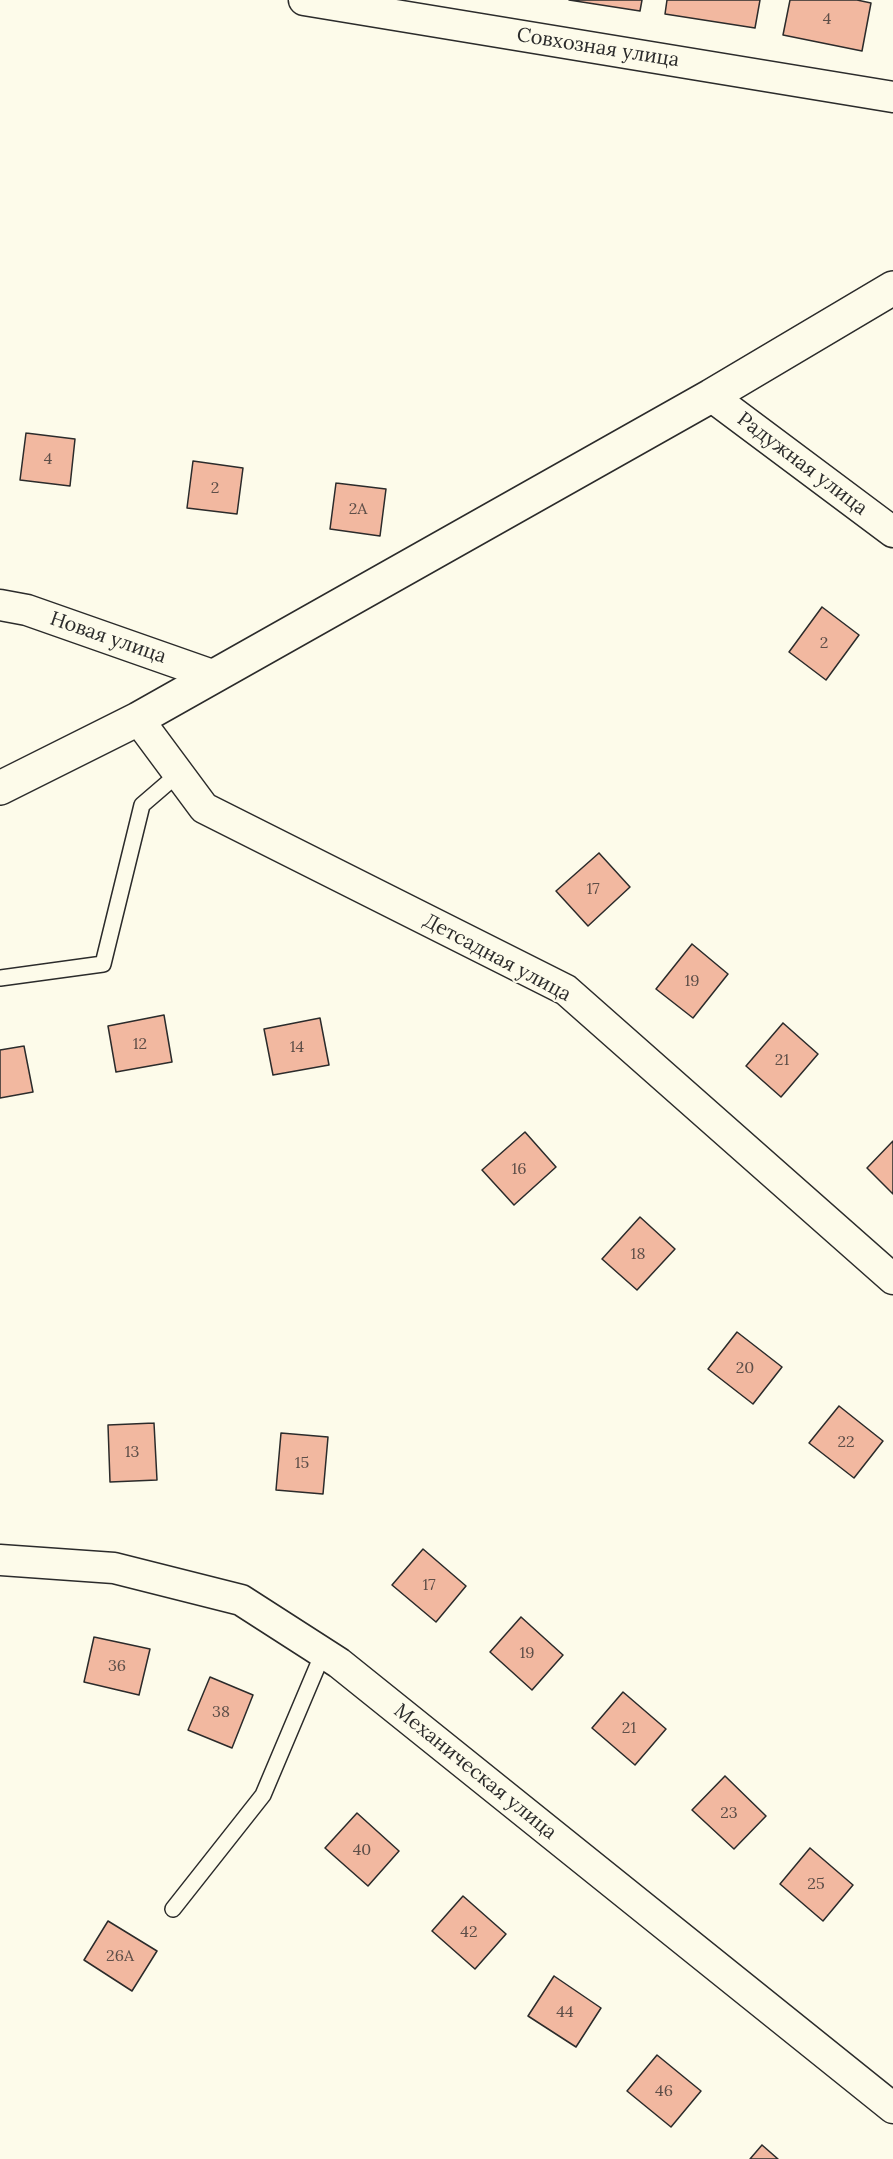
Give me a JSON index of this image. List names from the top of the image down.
{
  "streets": {
    "street": [
      "Совхозная улица",
      "Радужная улица",
      "Новая улица",
      "Детсадная улица",
      "Механическая улица"
    ]
  },
  "house_numbers": [
    "4",
    "4",
    "2",
    "2А",
    "2",
    "17",
    "19",
    "12",
    "14",
    "21",
    "16",
    "18",
    "20",
    "22",
    "13",
    "15",
    "17",
    "19",
    "36",
    "38",
    "21",
    "23",
    "40",
    "25",
    "42",
    "26А",
    "44",
    "46"
  ]
}
